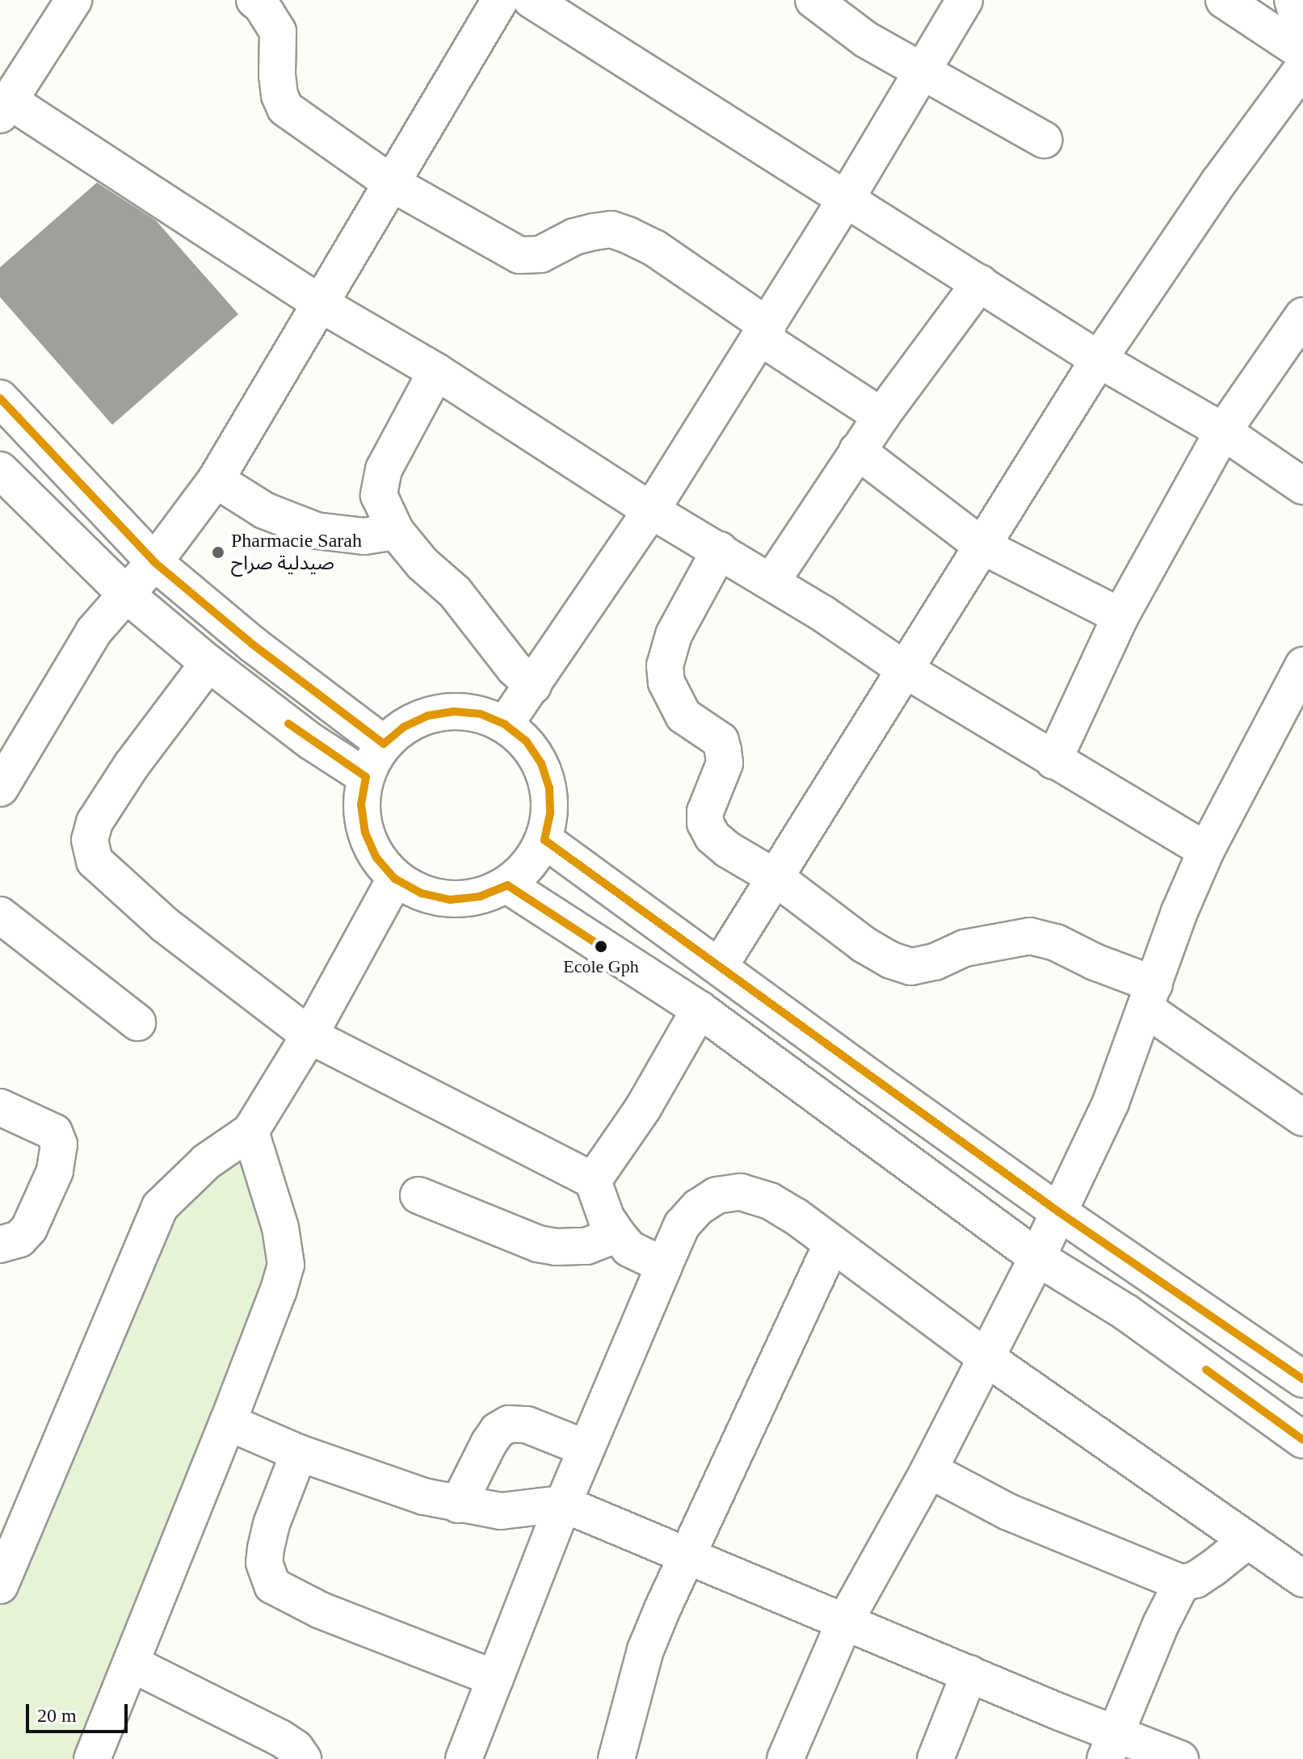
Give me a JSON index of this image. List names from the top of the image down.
{
  "places": ["Pharmacie Sarah صيدلية صراح", "Ecole Gph"],
  "scale_bar": "20 m"
}
